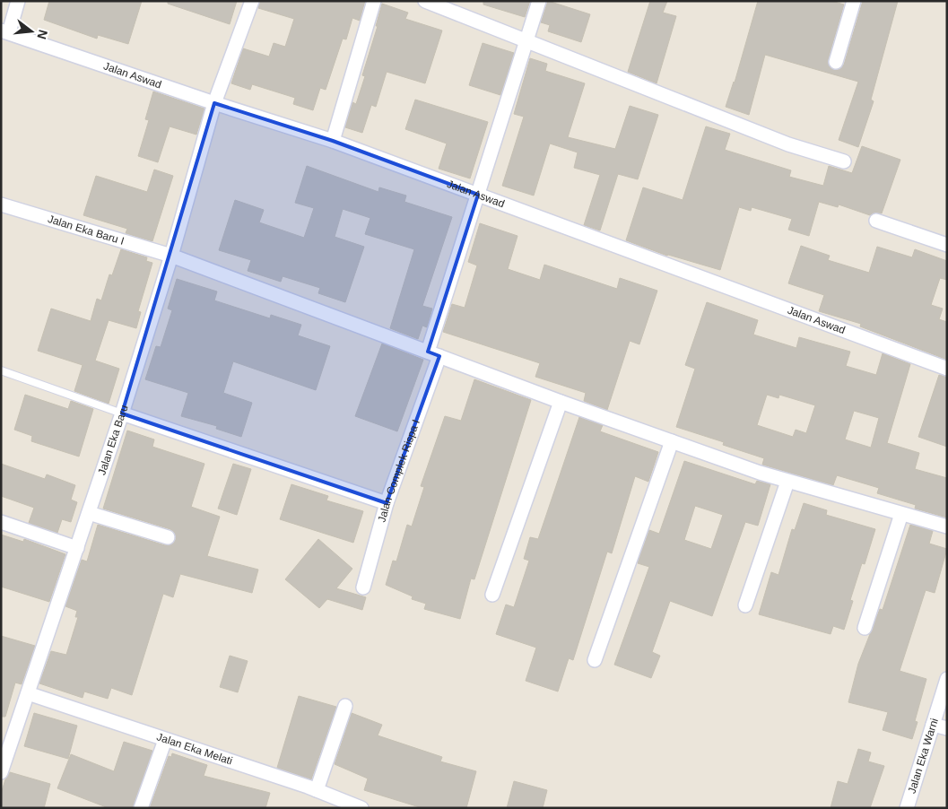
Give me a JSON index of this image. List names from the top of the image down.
{
  "streets": {
    "street": [
      "Jalan Aswad",
      "Jalan Eka Baru I",
      "Jalan Eka Baru",
      "Jalan Complek Rispa I",
      "Jalan Eka Melati",
      "Jalan Eka Warni"
    ]
  },
  "crossings": [
    ["Jalan Aswad", "Jalan Eka Baru"],
    ["Jalan Aswad", "Jalan Complek Rispa I"],
    ["Jalan Eka Baru I", "Jalan Eka Baru"],
    ["Jalan Eka Baru I", "Jalan Complek Rispa I"],
    ["Jalan Eka Baru", "Jalan Eka Melati"]
  ],
  "north": "right"
}
